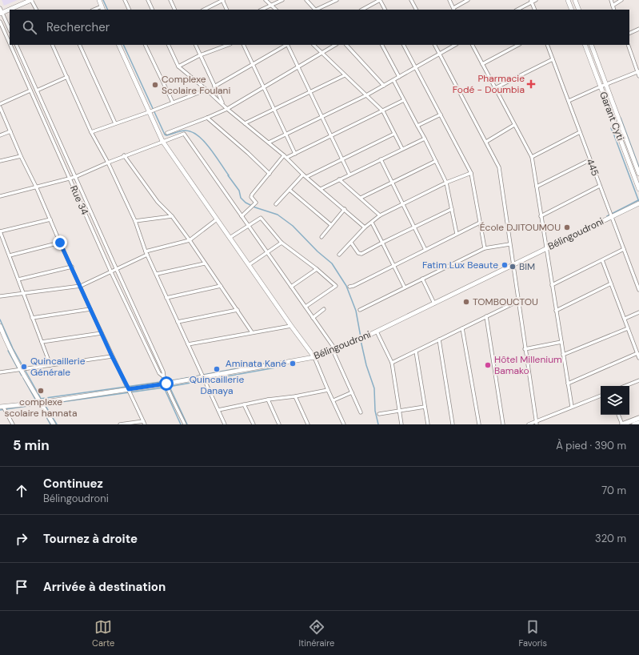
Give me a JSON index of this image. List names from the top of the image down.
{
  "streets": {
    "street": [
      "Garant Cyti",
      "445",
      "Rue 34",
      "Bélingoudroni"
    ]
  },
  "crossings": [
    ["445", "Bélingoudroni"],
    ["Rue 34", "Bélingoudroni"]
  ],
  "places": {
    "health": ["Pharmacie Fodé - Doumbia"],
    "other": [
      "Complexe Scolaire Foulani",
      "École DJITOUMOU",
      "Fatim Lux Beaute",
      "BIM",
      "TOMBOUCTOU",
      "Aminata Kané",
      "Hôtel Millenium Bamako",
      "Quincaillerie Générale",
      "Quincaillerie Danaya",
      "complexe scolaire hannata"
    ]
  },
  "page": {
    "search": "Rechercher",
    "heading": ["5 min", "À pied · 390 m"],
    "list": [
      ["Continuez", "Bélingoudroni", "70 m"],
      ["Tournez à droite", "320 m"],
      "Arrivée à destination"
    ],
    "nav": ["Carte", "Itinéraire", "Favoris"]
  }
}
